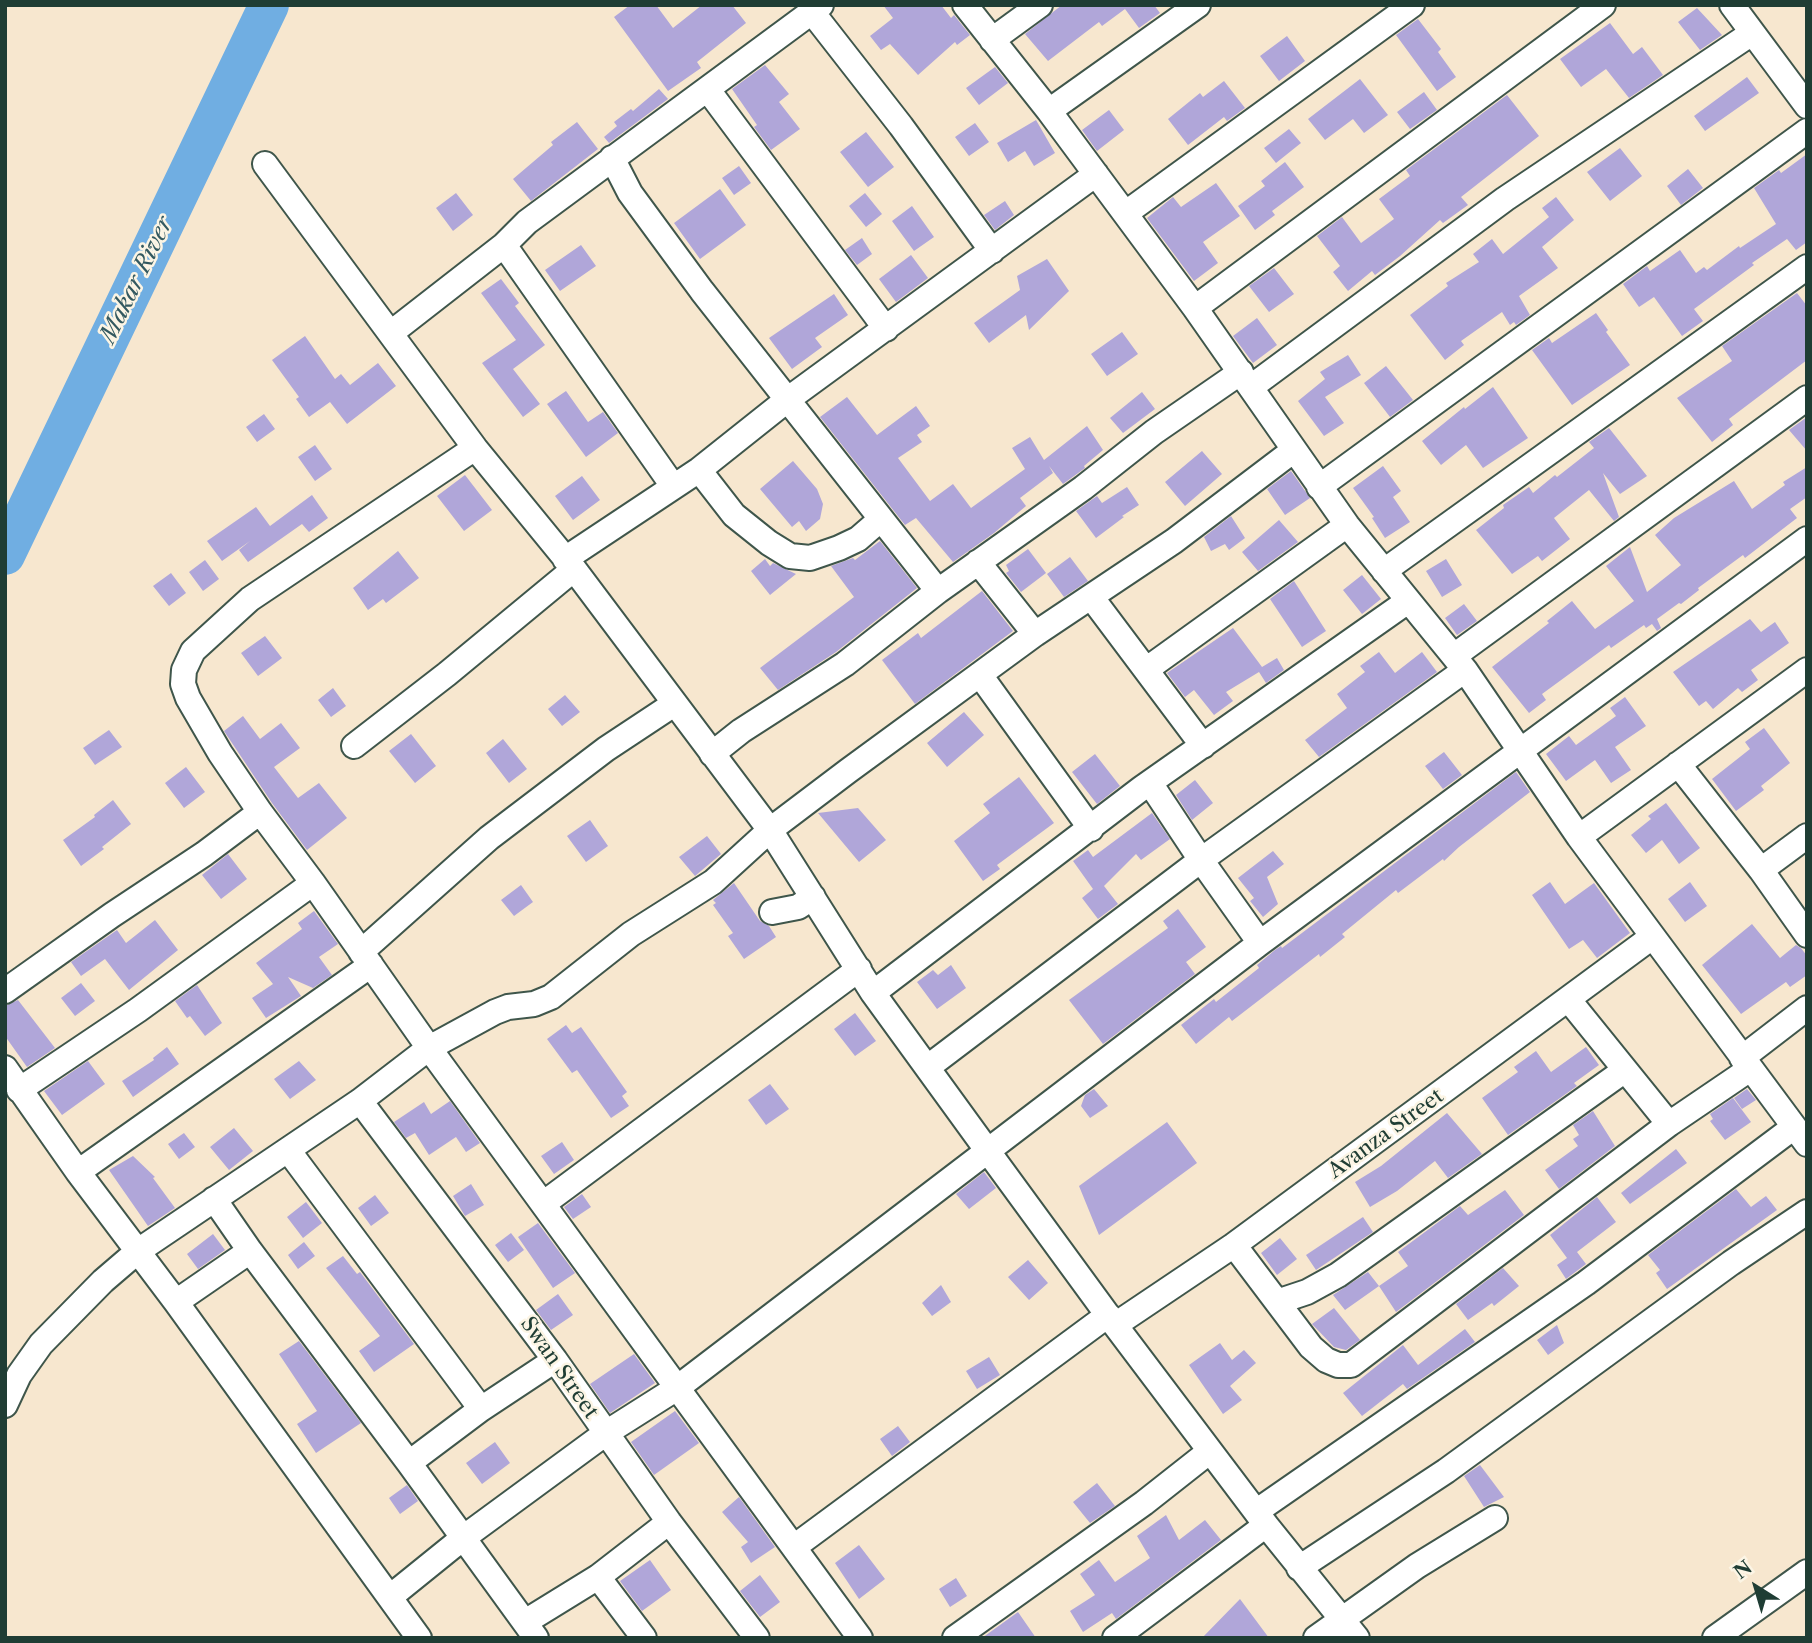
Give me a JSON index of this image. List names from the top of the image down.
{
  "streets": {
    "street": ["Avanza Street", "Swan Street"]
  },
  "water": ["Makar River"],
  "north": "top left"
}
